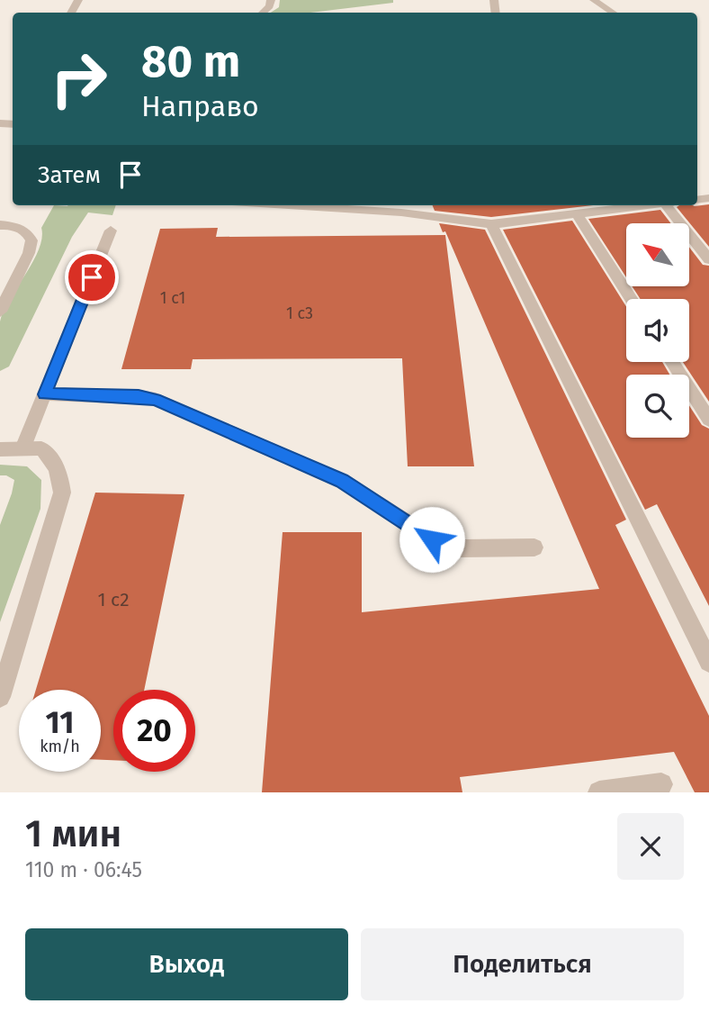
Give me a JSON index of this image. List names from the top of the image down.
{
  "house_numbers": ["1 с1", "1 с3", "1 с2"],
  "north": "top left",
  "page": {
    "turn": ["80 m", "Направо"],
    "then": "Затем",
    "speed": "11 km/h",
    "limit": "20",
    "heading": ["1 мин", "110 m · 06:45"],
    "buttons": ["Выход", "Поделиться"]
  }
}
